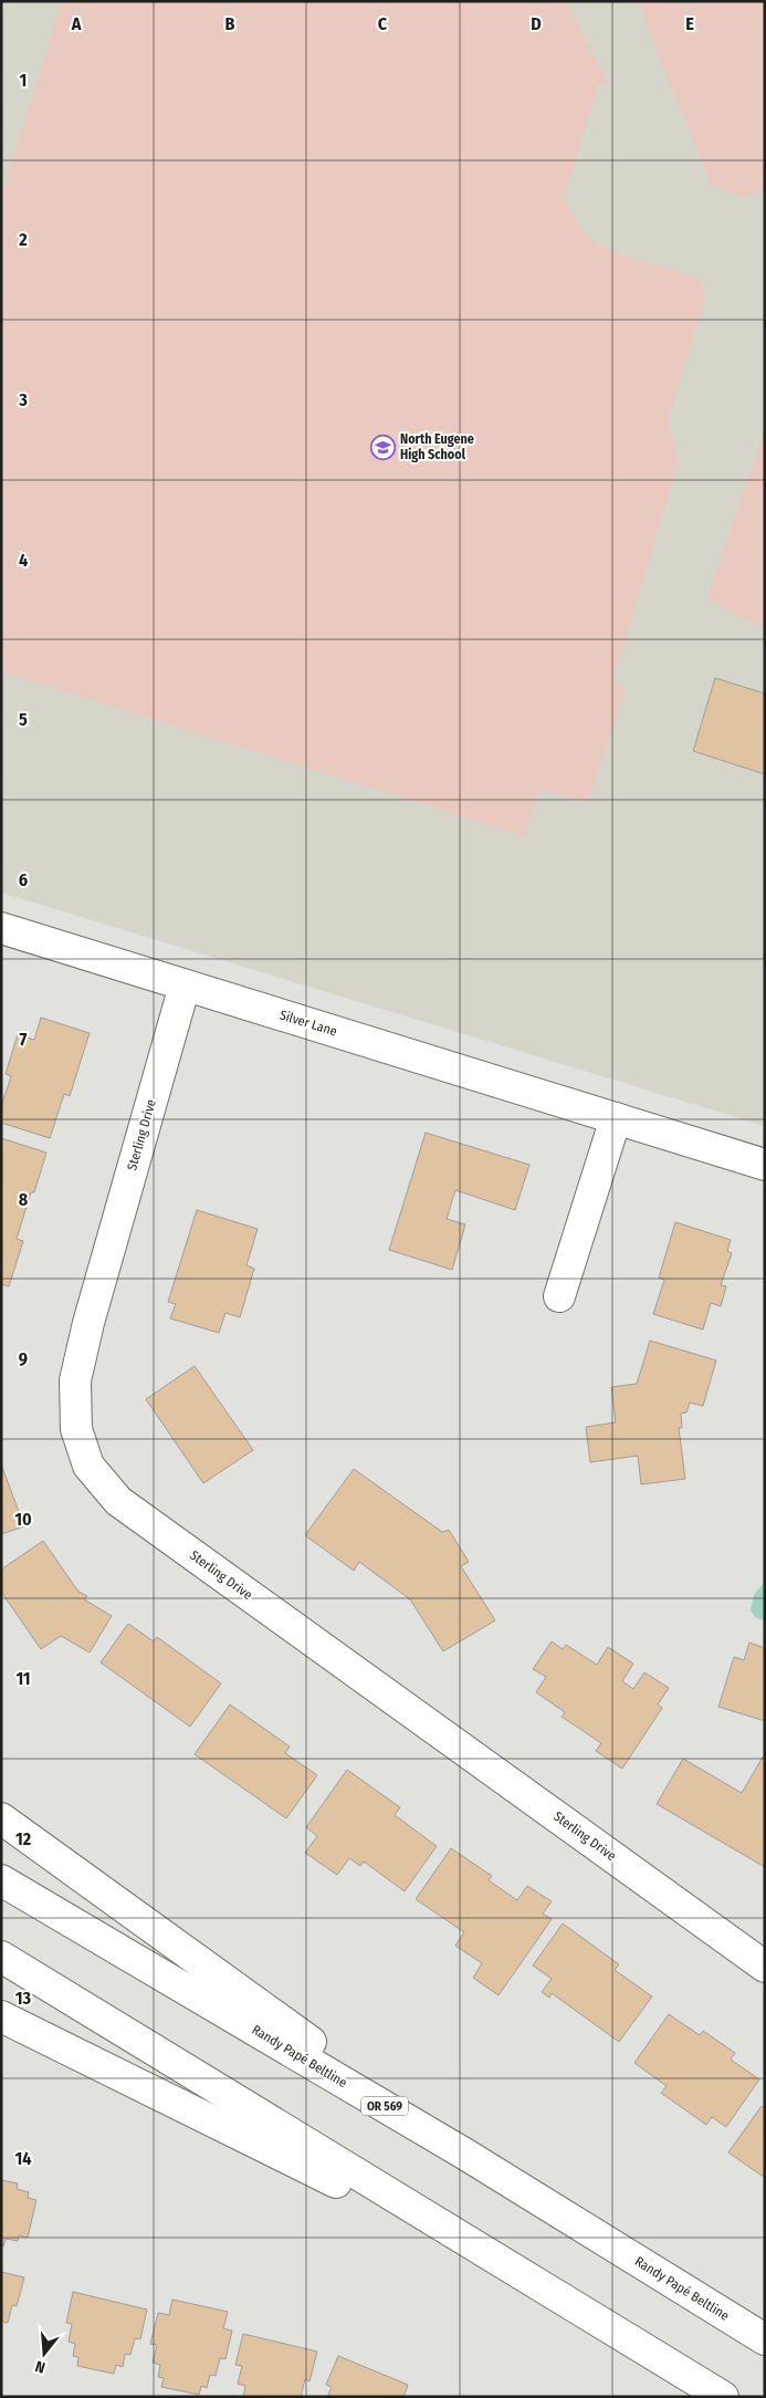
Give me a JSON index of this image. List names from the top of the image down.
{
  "streets": {
    "main road": [
      "Silver Lane",
      "Sterling Drive",
      "Randy Papé Beltline",
      "OR 569"
    ]
  },
  "crossings": [
    ["Silver Lane", "Sterling Drive"]
  ],
  "places": {
    "school or university": ["North Eugene High School"]
  },
  "north": "bottom",
  "grid": {
    "columns": [
      "A",
      "B",
      "C",
      "D",
      "E"
    ],
    "rows": [
      "1",
      "2",
      "3",
      "4",
      "5",
      "6",
      "7",
      "8",
      "9",
      "10",
      "11",
      "12",
      "13",
      "14"
    ]
  }
}
